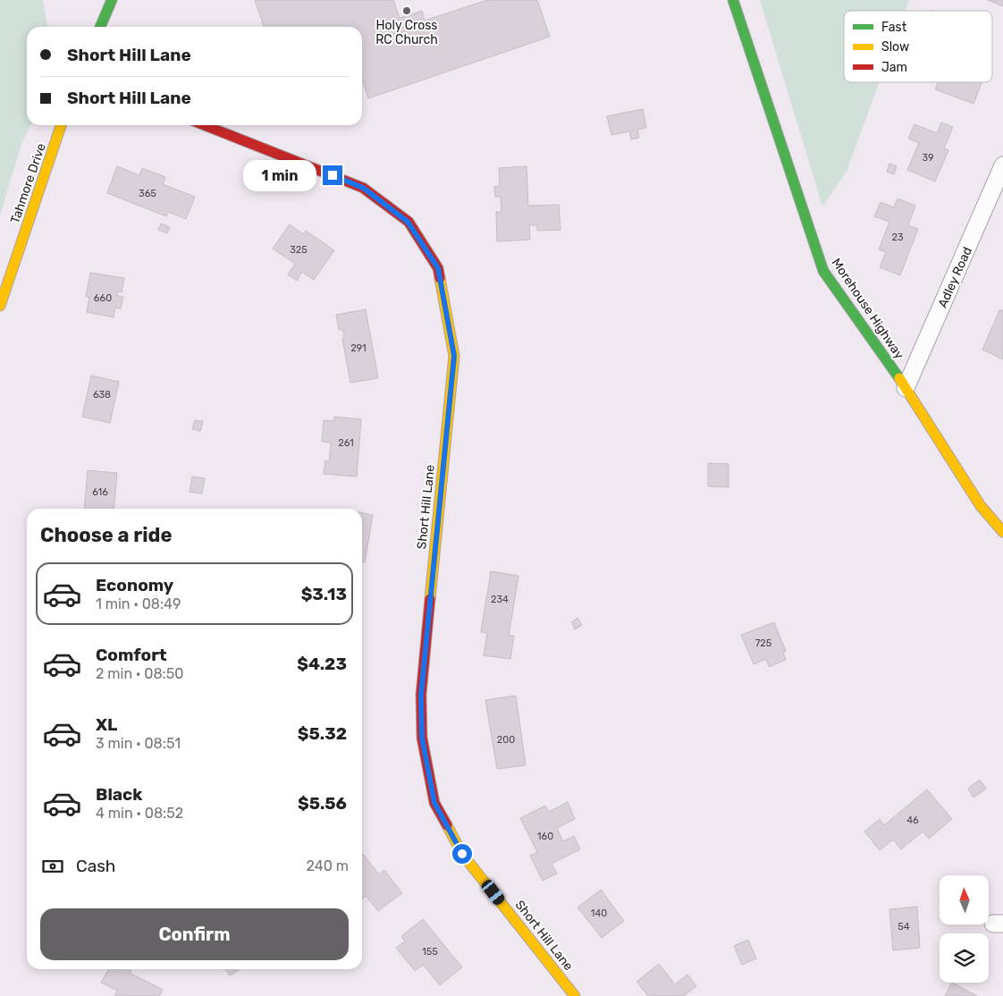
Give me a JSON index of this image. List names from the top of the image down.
{
  "streets": {
    "street": [
      "Tahmore Drive",
      "Adley Road",
      "Morehouse Highway",
      "Short Hill Lane"
    ]
  },
  "crossings": [
    ["Adley Road", "Morehouse Highway"]
  ],
  "places": ["Holy Cross RC Church"],
  "house_numbers": [
    "39",
    "365",
    "23",
    "325",
    "660",
    "291",
    "638",
    "261",
    "616",
    "234",
    "725",
    "200",
    "46",
    "160",
    "140",
    "54",
    "155"
  ],
  "legend": ["Fast", "Slow", "Jam"],
  "north": "top",
  "page": {
    "banner": ["Short Hill Lane", "Short Hill Lane"],
    "bubble": "1 min",
    "heading": "Choose a ride",
    "list": [
      {
        "name": "Economy",
        "note": "1 min · 08:49",
        "value": "$3.13"
      },
      {
        "name": "Comfort",
        "note": "2 min · 08:50",
        "value": "$4.23"
      },
      {
        "name": "XL",
        "note": "3 min · 08:51",
        "value": "$5.32"
      },
      {
        "name": "Black",
        "note": "4 min · 08:52",
        "value": "$5.56"
      }
    ],
    "pay": ["Cash", "240 m"],
    "buttons": "Confirm"
  }
}
